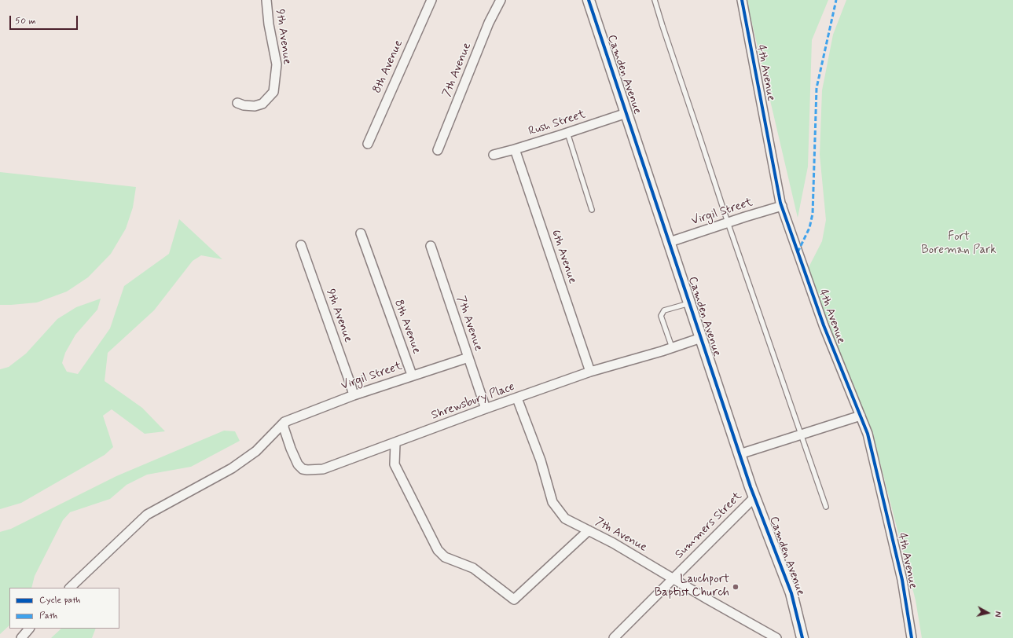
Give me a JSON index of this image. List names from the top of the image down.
{
  "streets": {
    "street": [
      "9th Avenue",
      "8th Avenue",
      "7th Avenue",
      "4th Avenue",
      "Camden Avenue",
      "Rush Street",
      "Virgil Street",
      "6th Avenue",
      "Shrewsbury Place",
      "Summers Street"
    ]
  },
  "crossings": [
    ["9th Avenue", "Virgil Street"],
    ["8th Avenue", "Virgil Street"],
    ["7th Avenue", "Virgil Street"],
    ["7th Avenue", "Shrewsbury Place"],
    ["7th Avenue", "Summers Street"],
    ["4th Avenue", "Virgil Street"],
    ["Camden Avenue", "Rush Street"],
    ["Camden Avenue", "Virgil Street"],
    ["Camden Avenue", "Shrewsbury Place"],
    ["Camden Avenue", "Summers Street"],
    ["Rush Street", "6th Avenue"],
    ["Virgil Street", "Shrewsbury Place"],
    ["6th Avenue", "Shrewsbury Place"]
  ],
  "parks": ["Fort Boreman Park"],
  "places": ["Lauchport Baptist Church"],
  "legend": ["Cycle path", "Path"],
  "scale_bar": "50 m",
  "north": "right"
}
